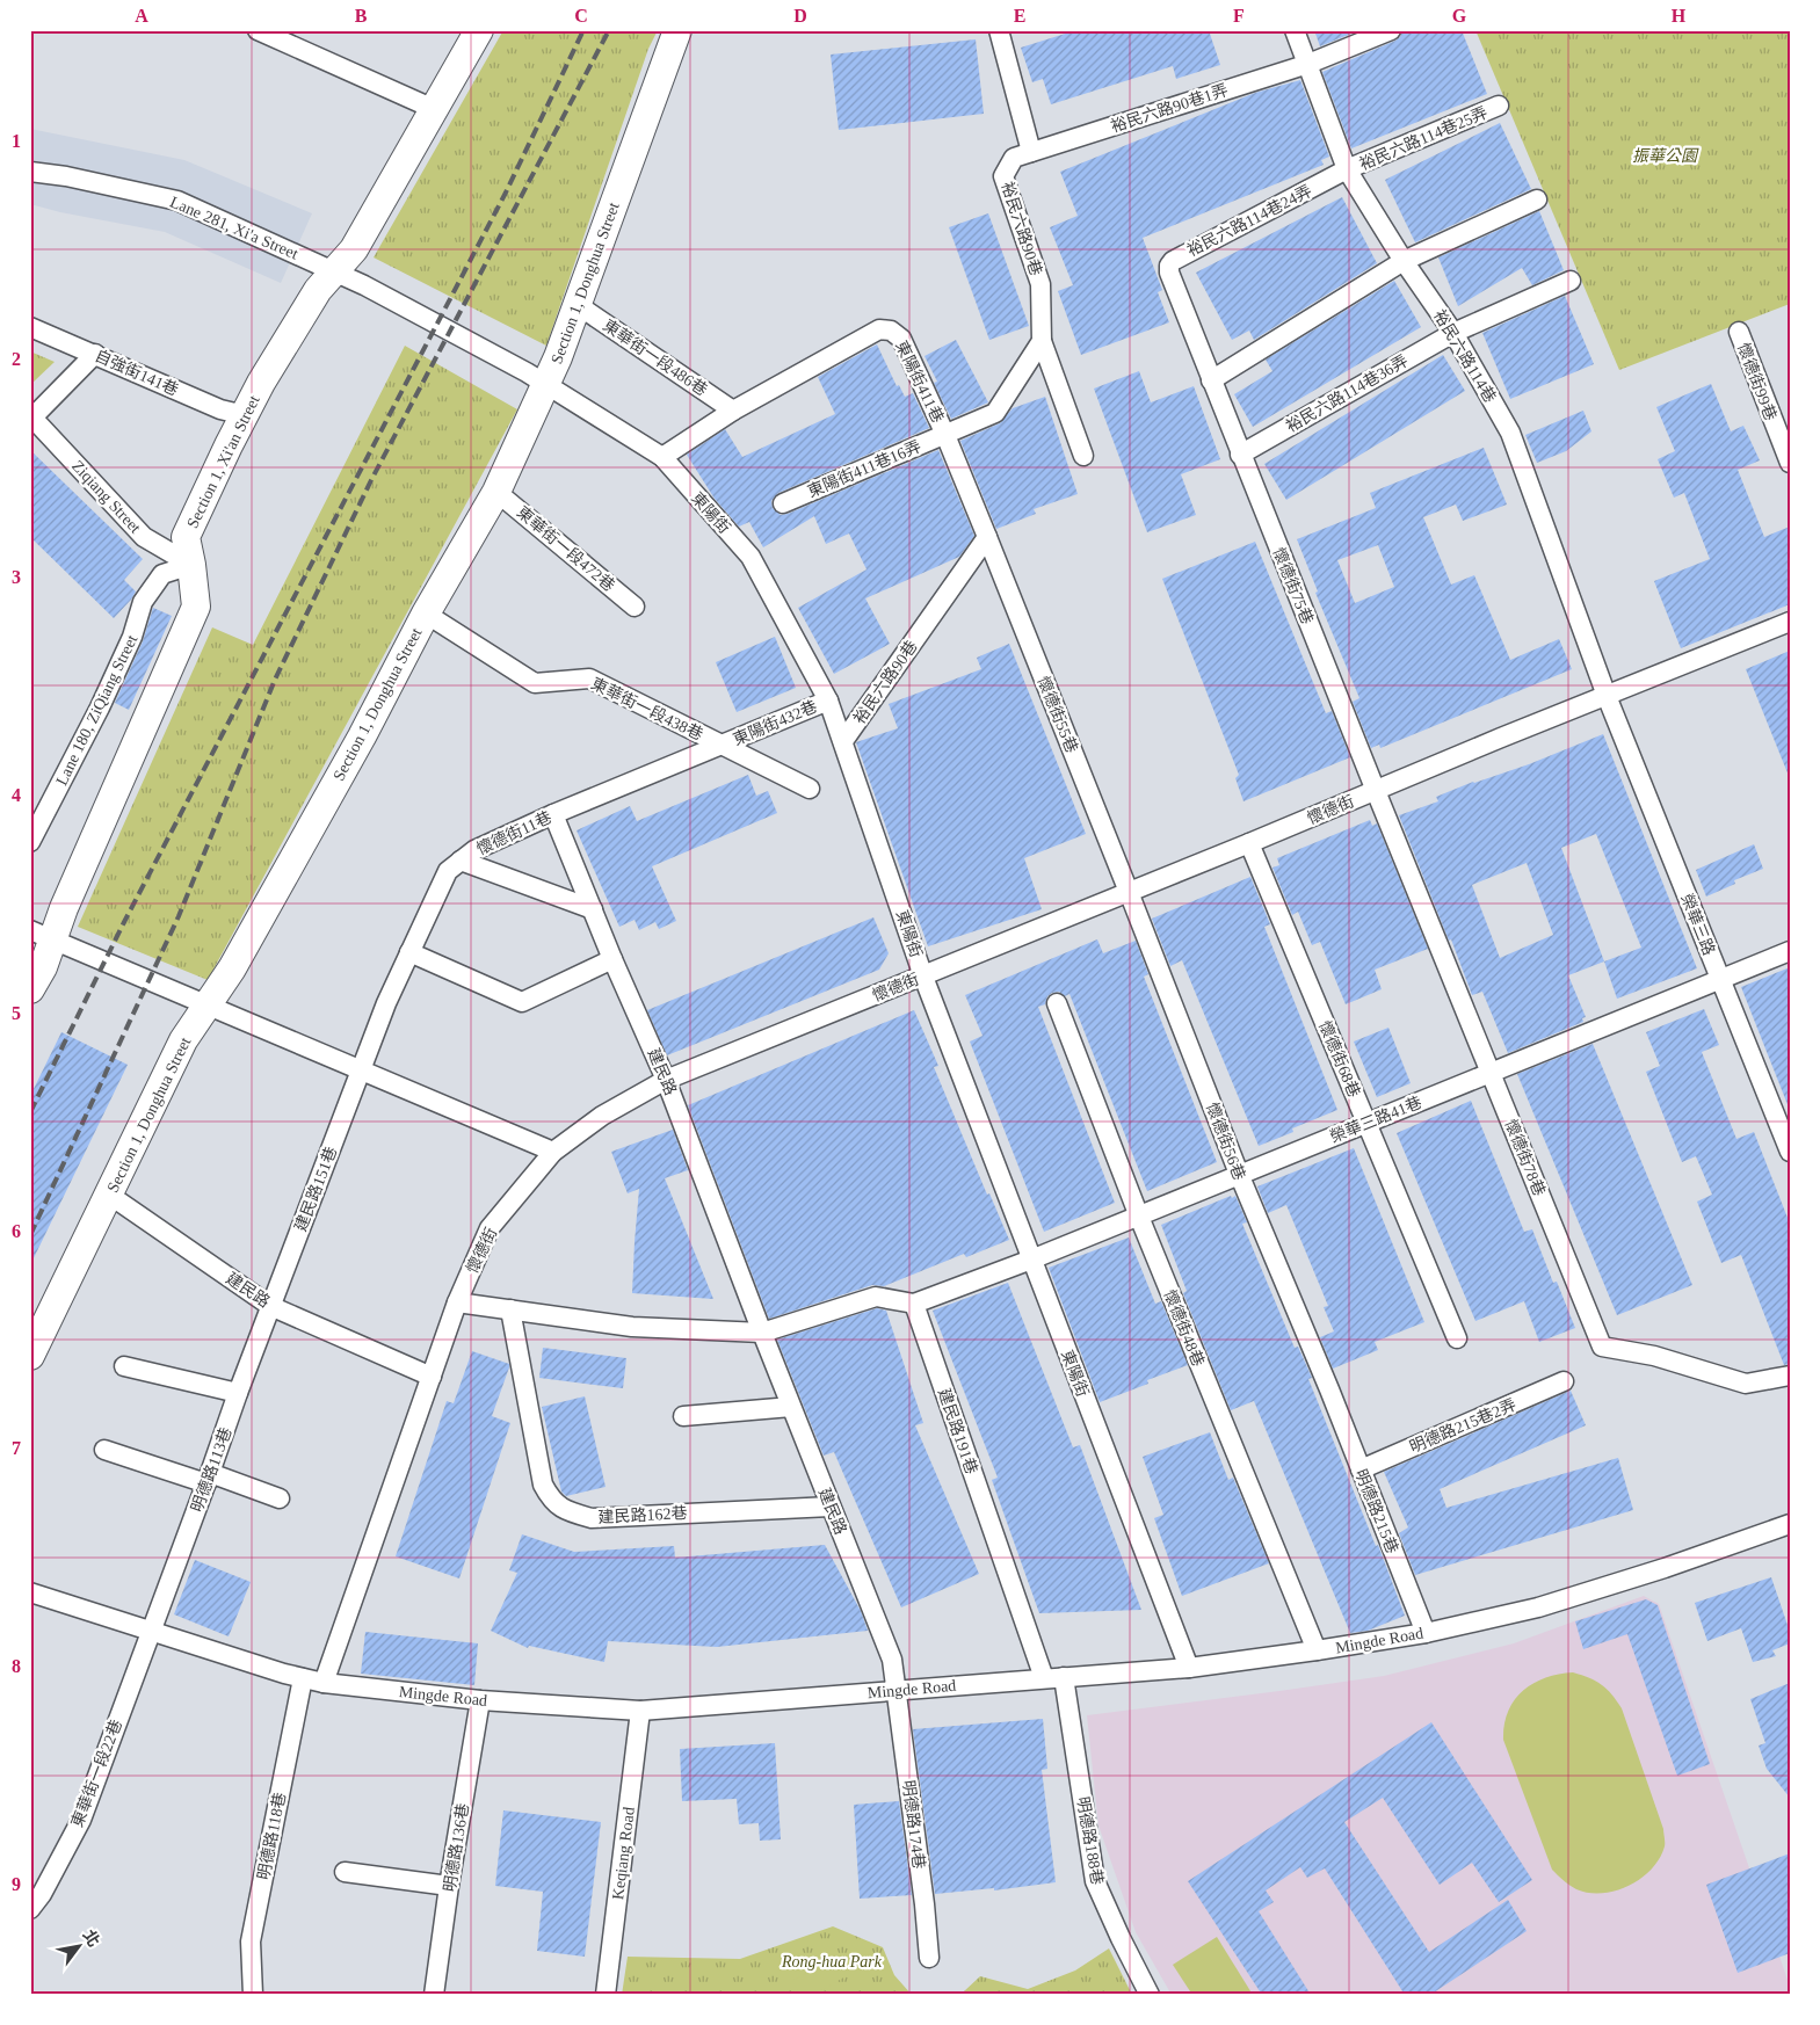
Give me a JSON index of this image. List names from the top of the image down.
{
  "streets": {
    "street": [
      "裕民六路90巷1弄",
      "裕民六路114巷25弄",
      "裕民六路114巷24弄",
      "Lane 281, Xi'a Street",
      "裕民六路90巷",
      "Section 1, Donghua Street",
      "裕民六路114巷",
      "東華街一段486巷",
      "自強街141巷",
      "東陽街411巷",
      "懷德街99巷",
      "裕民六路114巷36弄",
      "Section 1, Xi'an Street",
      "東陽街411巷16弄",
      "Ziqiang Street",
      "東陽街",
      "東華街一段472巷",
      "懷德街75巷",
      "東華街一段438巷",
      "Lane 180, ZiQiang Street",
      "懷德街55巷",
      "東陽街432巷",
      "懷德街",
      "懷德街11巷",
      "榮華三路",
      "懷德街68巷",
      "建民路",
      "榮華三路41巷",
      "懷德街56巷",
      "懷德街78巷",
      "建民路151巷",
      "懷德街48巷",
      "明德路215巷2弄",
      "建民路191巷",
      "明德路113巷",
      "明德路215巷",
      "建民路162巷",
      "Mingde Road",
      "東華街一段22巷",
      "明德路174巷",
      "明德路118巷",
      "明德路188巷",
      "明德路136巷",
      "Keqiang Road"
    ]
  },
  "crossings": [
    ["裕民六路90巷1弄", "裕民六路90巷"],
    ["裕民六路90巷1弄", "裕民六路114巷"],
    ["裕民六路114巷25弄", "裕民六路114巷24弄"],
    ["裕民六路114巷25弄", "裕民六路114巷"],
    ["裕民六路114巷24弄", "裕民六路114巷"],
    ["裕民六路114巷24弄", "懷德街75巷"],
    ["Lane 281, Xi'a Street", "Section 1, Donghua Street"],
    ["Lane 281, Xi'a Street", "Section 1, Xi'an Street"],
    ["Lane 281, Xi'a Street", "東陽街"],
    ["裕民六路90巷", "東陽街411巷"],
    ["裕民六路90巷", "東陽街"],
    ["裕民六路90巷", "懷德街55巷"],
    ["Section 1, Donghua Street", "東華街一段486巷"],
    ["Section 1, Donghua Street", "東陽街"],
    ["Section 1, Donghua Street", "東華街一段472巷"],
    ["Section 1, Donghua Street", "東華街一段438巷"],
    ["Section 1, Donghua Street", "建民路"],
    ["裕民六路114巷", "裕民六路114巷36弄"],
    ["裕民六路114巷", "懷德街"],
    ["裕民六路114巷", "榮華三路"],
    ["東華街一段486巷", "東陽街411巷"],
    ["自強街141巷", "Section 1, Xi'an Street"],
    ["東陽街411巷", "東陽街411巷16弄"],
    ["東陽街411巷", "東陽街"],
    ["東陽街411巷", "懷德街55巷"],
    ["裕民六路114巷36弄", "懷德街75巷"],
    ["Section 1, Xi'an Street", "Ziqiang Street"],
    ["Section 1, Xi'an Street", "Lane 180, ZiQiang Street"],
    ["Ziqiang Street", "Lane 180, ZiQiang Street"],
    ["東陽街", "東陽街432巷"],
    ["東陽街", "懷德街"],
    ["東陽街", "榮華三路41巷"],
    ["東陽街", "Mingde Road"],
    ["懷德街75巷", "懷德街"],
    ["懷德街75巷", "懷德街78巷"],
    ["東華街一段438巷", "東陽街432巷"],
    ["東華街一段438巷", "懷德街11巷"],
    ["懷德街55巷", "懷德街"],
    ["懷德街55巷", "懷德街56巷"],
    ["東陽街432巷", "懷德街11巷"],
    ["懷德街", "榮華三路"],
    ["懷德街", "懷德街68巷"],
    ["懷德街", "建民路"],
    ["懷德街", "懷德街56巷"],
    ["懷德街", "懷德街78巷"],
    ["懷德街", "Mingde Road"],
    ["懷德街11巷", "建民路"],
    ["懷德街11巷", "建民路151巷"],
    ["榮華三路", "榮華三路41巷"],
    ["懷德街68巷", "榮華三路41巷"],
    ["建民路", "建民路151巷"],
    ["建民路", "明德路113巷"],
    ["建民路", "建民路162巷"],
    ["建民路", "Mingde Road"],
    ["建民路", "明德路174巷"],
    ["榮華三路41巷", "懷德街56巷"],
    ["榮華三路41巷", "懷德街78巷"],
    ["榮華三路41巷", "懷德街48巷"],
    ["懷德街56巷", "明德路215巷"],
    ["建民路151巷", "明德路113巷"],
    ["懷德街48巷", "Mingde Road"],
    ["明德路215巷2弄", "明德路215巷"],
    ["建民路191巷", "Mingde Road"],
    ["建民路191巷", "明德路188巷"],
    ["明德路113巷", "Mingde Road"],
    ["明德路113巷", "東華街一段22巷"],
    ["明德路215巷", "Mingde Road"],
    ["Mingde Road", "東華街一段22巷"],
    ["Mingde Road", "明德路174巷"],
    ["Mingde Road", "明德路118巷"],
    ["Mingde Road", "明德路188巷"],
    ["Mingde Road", "明德路136巷"],
    ["Mingde Road", "Keqiang Road"]
  ],
  "parks": ["振華公園", "Rong-hua Park"],
  "north": "top right",
  "grid": {
    "columns": [
      "A",
      "B",
      "C",
      "D",
      "E",
      "F",
      "G",
      "H"
    ],
    "rows": [
      "1",
      "2",
      "3",
      "4",
      "5",
      "6",
      "7",
      "8",
      "9"
    ]
  }
}
